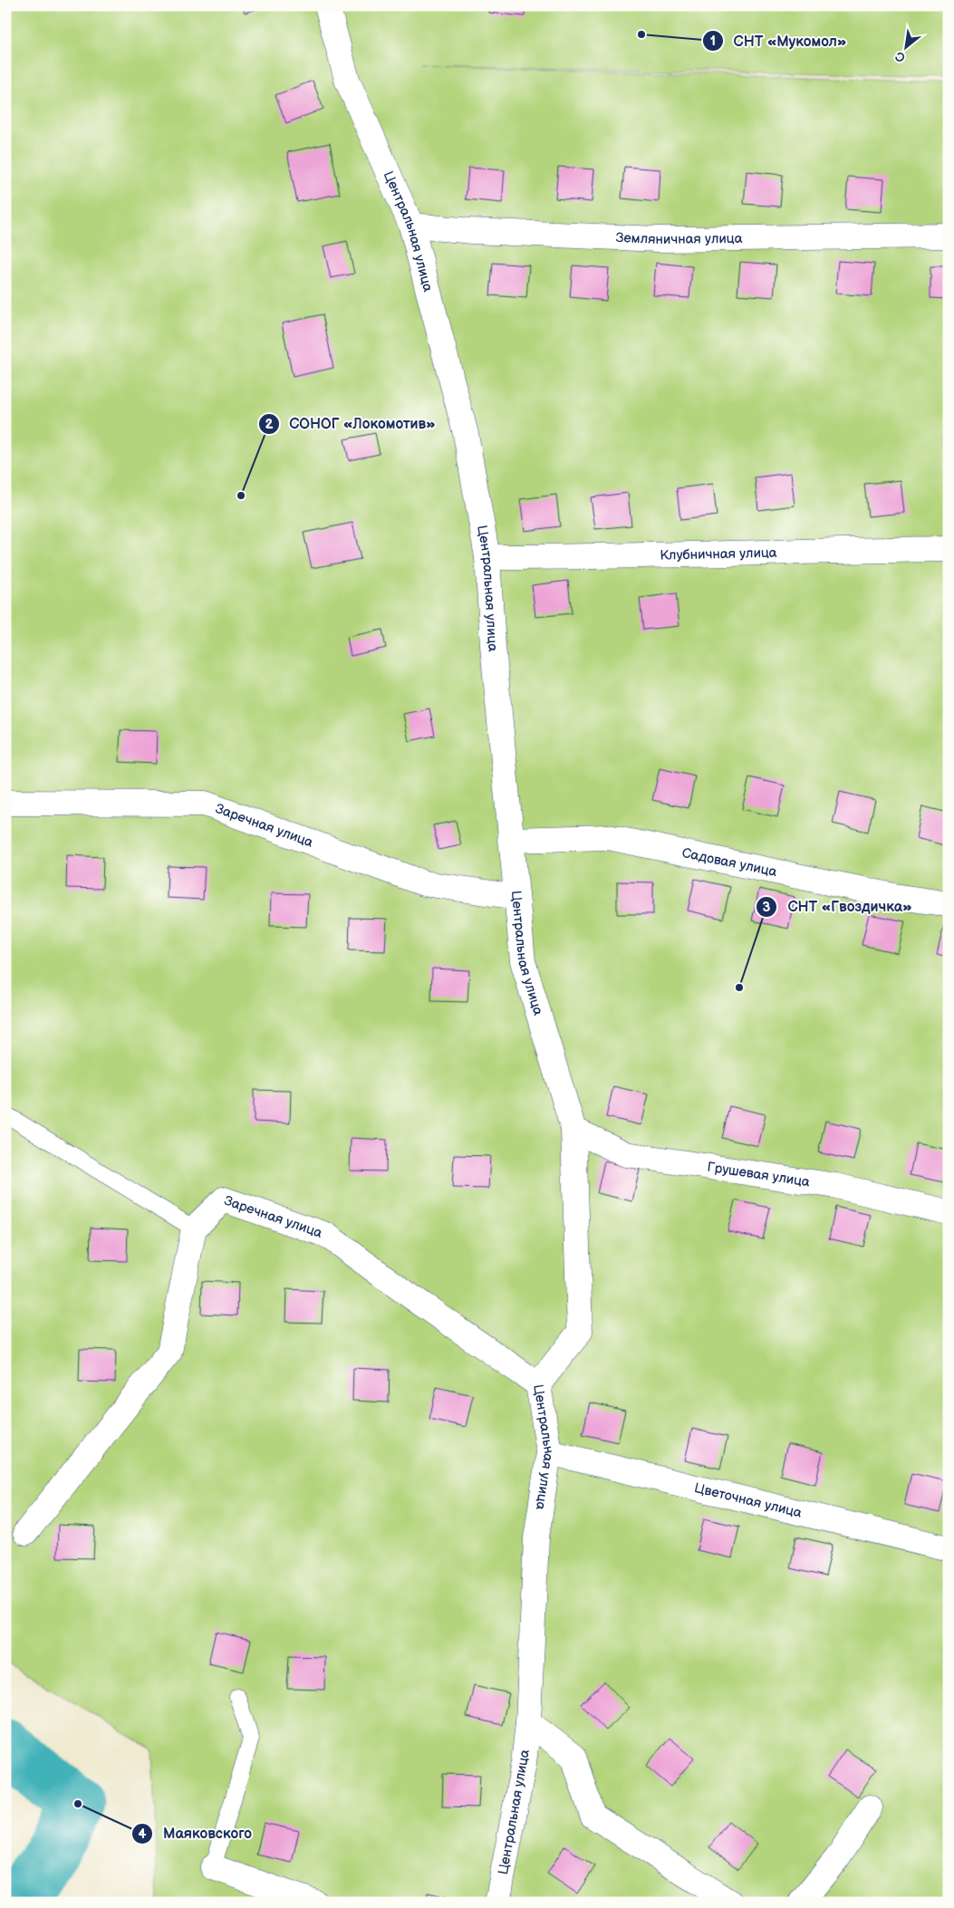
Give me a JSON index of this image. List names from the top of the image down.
{
  "streets": {
    "street": [
      "Центральная улица",
      "Земляничная улица",
      "Клубничная улица",
      "Заречная улица",
      "Садовая улица",
      "Грушевая улица",
      "Цветочная улица"
    ]
  },
  "crossings": [
    ["Центральная улица", "Земляничная улица"],
    ["Центральная улица", "Клубничная улица"],
    ["Центральная улица", "Заречная улица"],
    ["Центральная улица", "Садовая улица"],
    ["Центральная улица", "Грушевая улица"],
    ["Центральная улица", "Цветочная улица"]
  ],
  "places": [
    "СНТ «Мукомол»",
    "СОНОГ «Локомотив»",
    "СНТ «Гвоздичка»",
    "Маяковского"
  ],
  "north": "bottom left"
}
